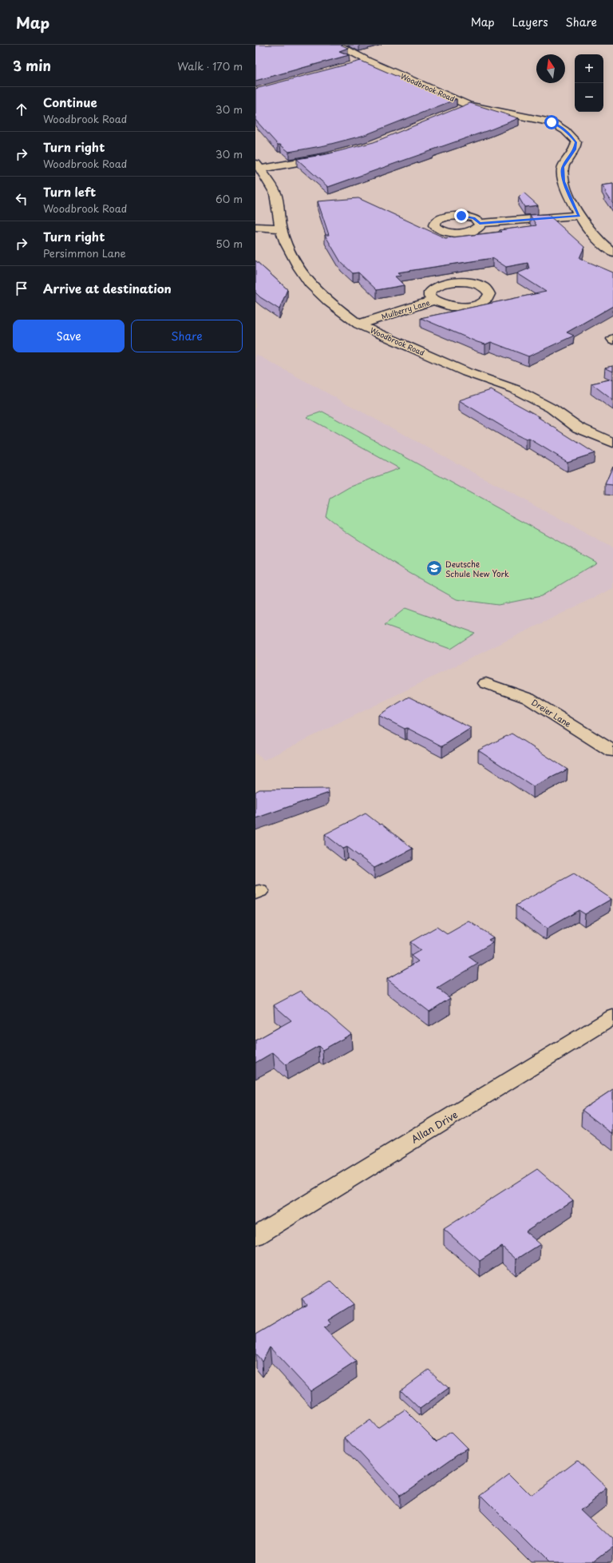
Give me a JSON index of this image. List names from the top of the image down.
{
  "streets": {
    "street": [
      "Woodbrook Road",
      "Mulberry Lane",
      "Dreier Lane",
      "Allan Drive"
    ]
  },
  "crossings": [
    ["Woodbrook Road", "Mulberry Lane"]
  ],
  "places": {
    "school or university": ["Deutsche Schule New York"]
  },
  "north": "top",
  "page": {
    "header": "Map",
    "nav": ["Map", "Layers", "Share"],
    "heading": ["3 min", "Walk · 170 m"],
    "map_buttons": ["+", "−"],
    "list": [
      ["Continue", "Woodbrook Road", "30 m"],
      ["Turn right", "Woodbrook Road", "30 m"],
      ["Turn left", "Woodbrook Road", "60 m"],
      ["Turn right", "Persimmon Lane", "50 m"],
      "Arrive at destination"
    ],
    "buttons": ["Save", "Share"]
  }
}
